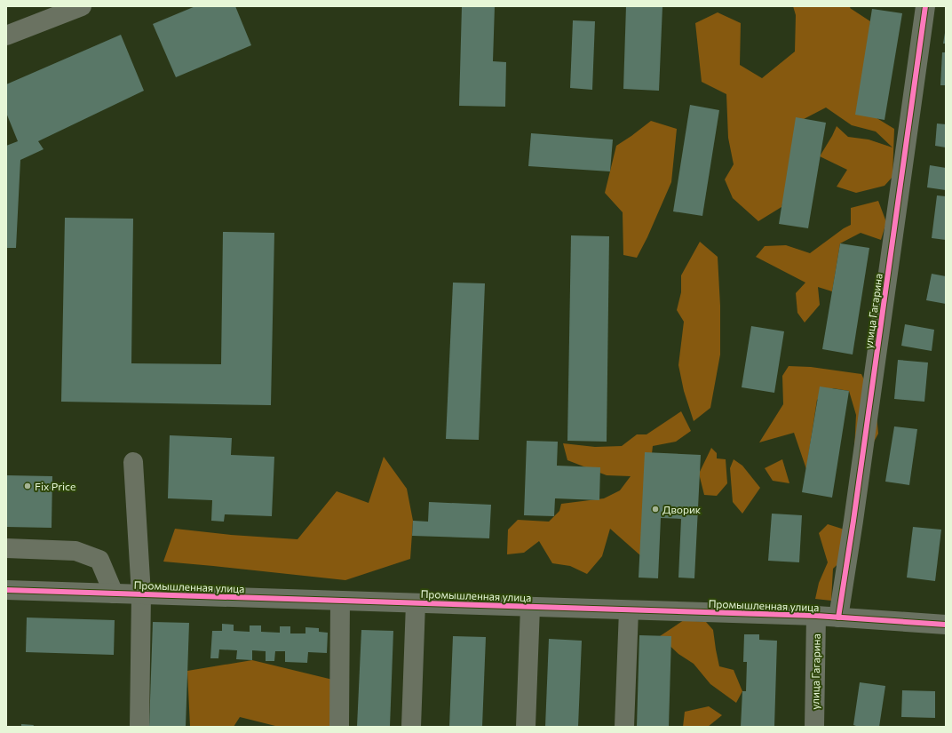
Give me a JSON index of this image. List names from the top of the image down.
{
  "streets": {
    "street": ["улица Гагарина", "Промышленная улица"]
  },
  "crossings": [
    ["улица Гагарина", "Промышленная улица"]
  ],
  "places": ["Fix Price", "Дворик"]
}
